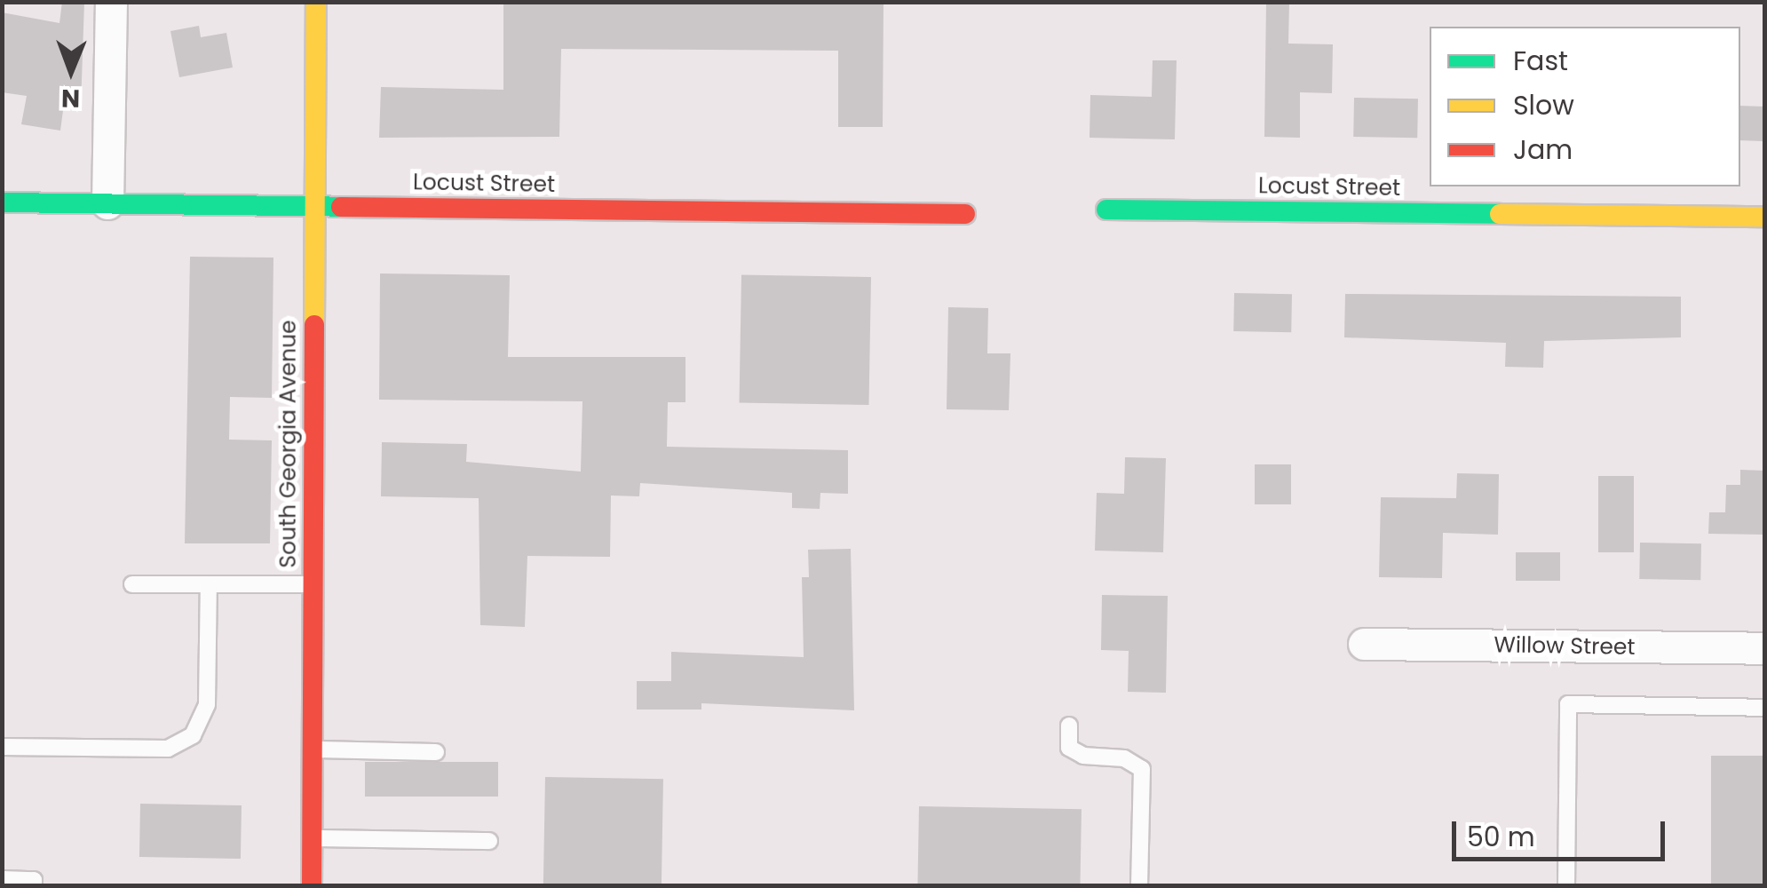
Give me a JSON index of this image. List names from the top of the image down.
{
  "streets": {
    "street": ["Locust Street", "South Georgia Avenue", "Willow Street"]
  },
  "crossings": [
    ["Locust Street", "South Georgia Avenue"]
  ],
  "legend": ["Fast", "Slow", "Jam"],
  "scale_bar": "50 m",
  "north": "bottom"
}
